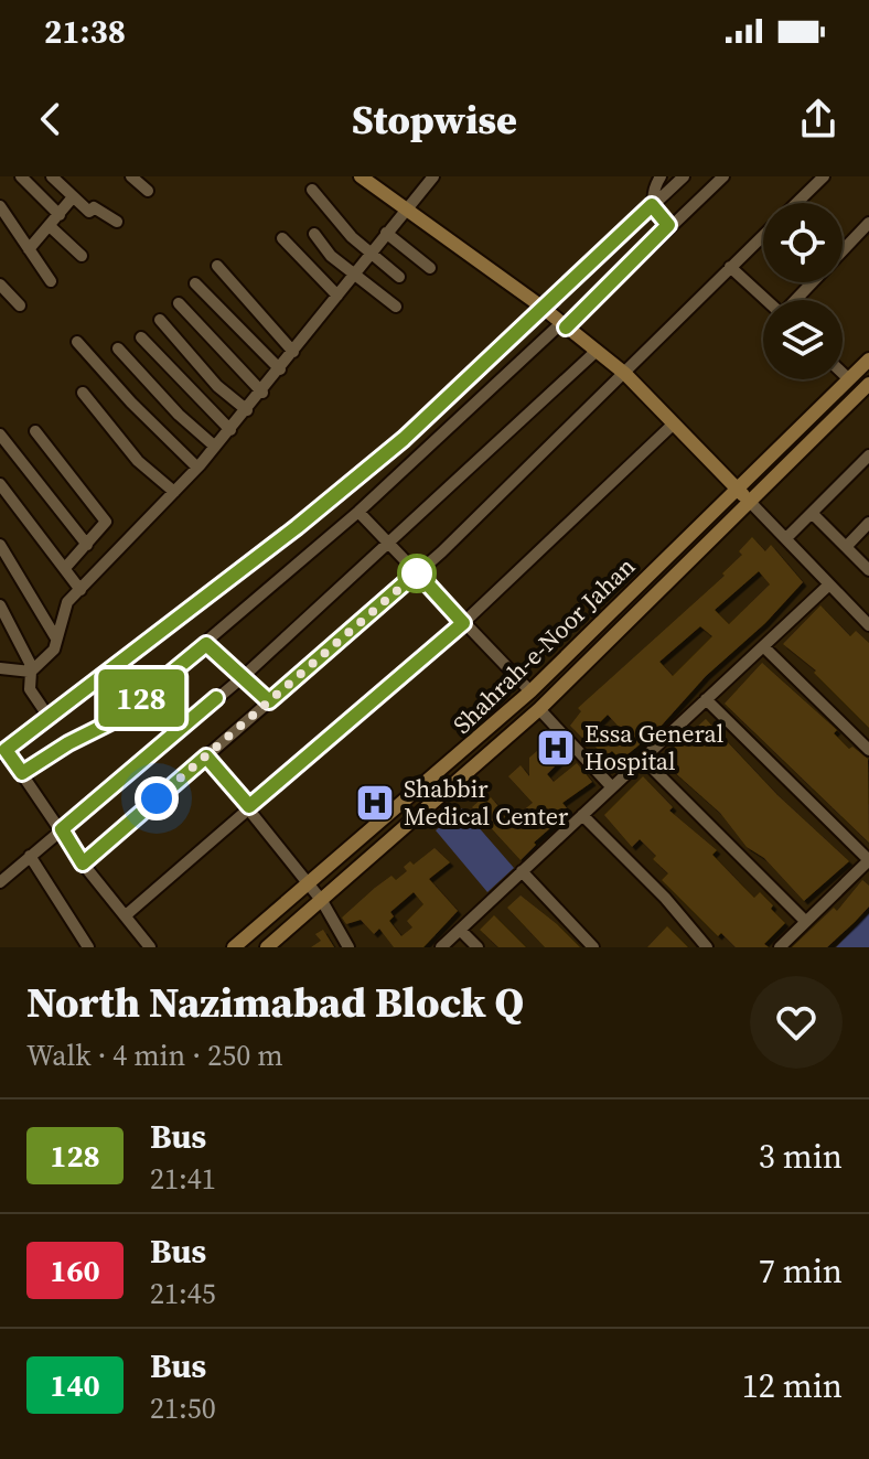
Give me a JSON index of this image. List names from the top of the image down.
{
  "streets": {
    "main road": ["Shahrah-e-Noor Jahan"]
  },
  "places": {
    "hospital": ["Essa General Hospital", "Shabbir Medical Center"]
  },
  "lines": ["bus line 128"],
  "page": {
    "status": "21:38",
    "header": "Stopwise",
    "on_map": "128",
    "heading": ["North Nazimabad Block Q", "Walk · 4 min · 250 m"],
    "list": [
      {
        "mark": "128",
        "name": "Bus",
        "note": "21:41",
        "value": "3 min"
      },
      {
        "mark": "160",
        "name": "Bus",
        "note": "21:45",
        "value": "7 min"
      },
      {
        "mark": "140",
        "name": "Bus",
        "note": "21:50",
        "value": "12 min"
      }
    ]
  }
}
